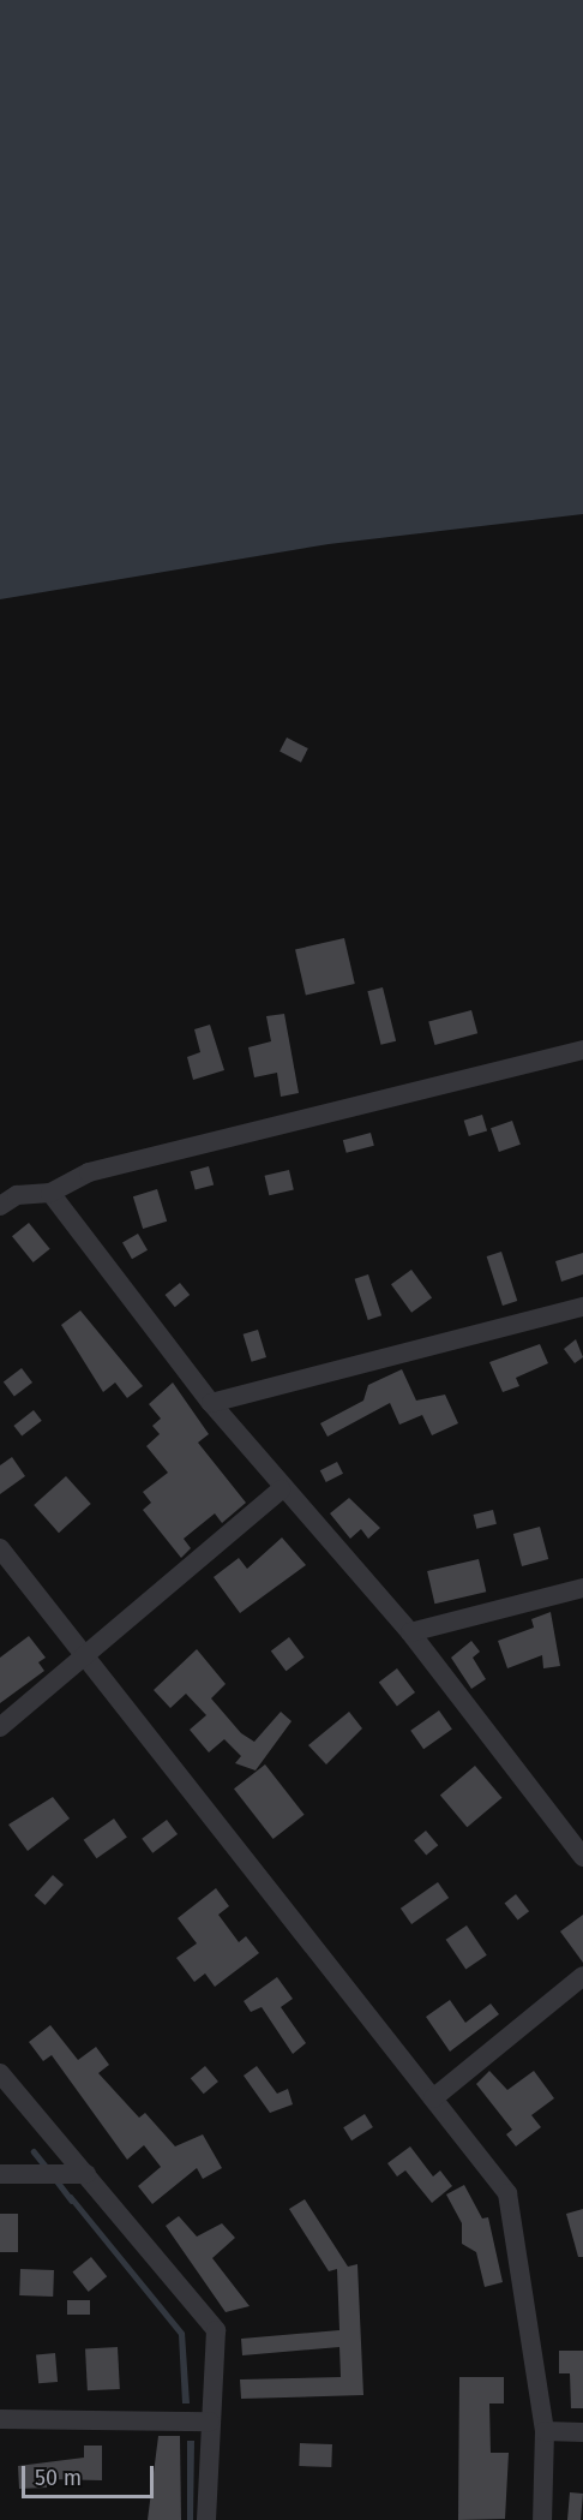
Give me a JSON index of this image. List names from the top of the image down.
{
  "scale_bar": "50 m"
}
